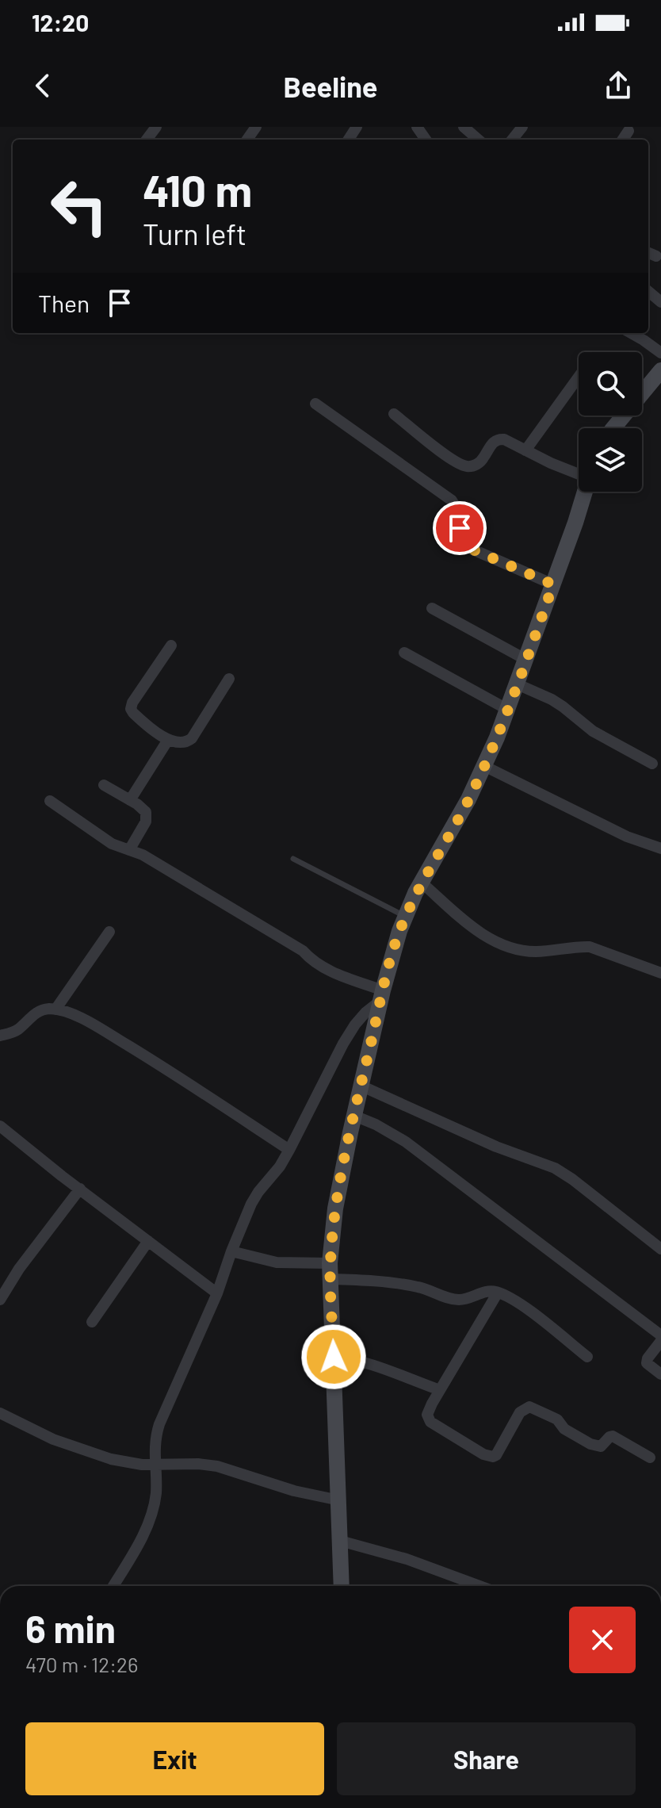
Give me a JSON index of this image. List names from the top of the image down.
{
  "page": {
    "status": "12:20",
    "header": "Beeline",
    "turn": ["410 m", "Turn left"],
    "then": "Then",
    "heading": ["6 min", "470 m · 12:26"],
    "buttons": ["Exit", "Share"]
  }
}
